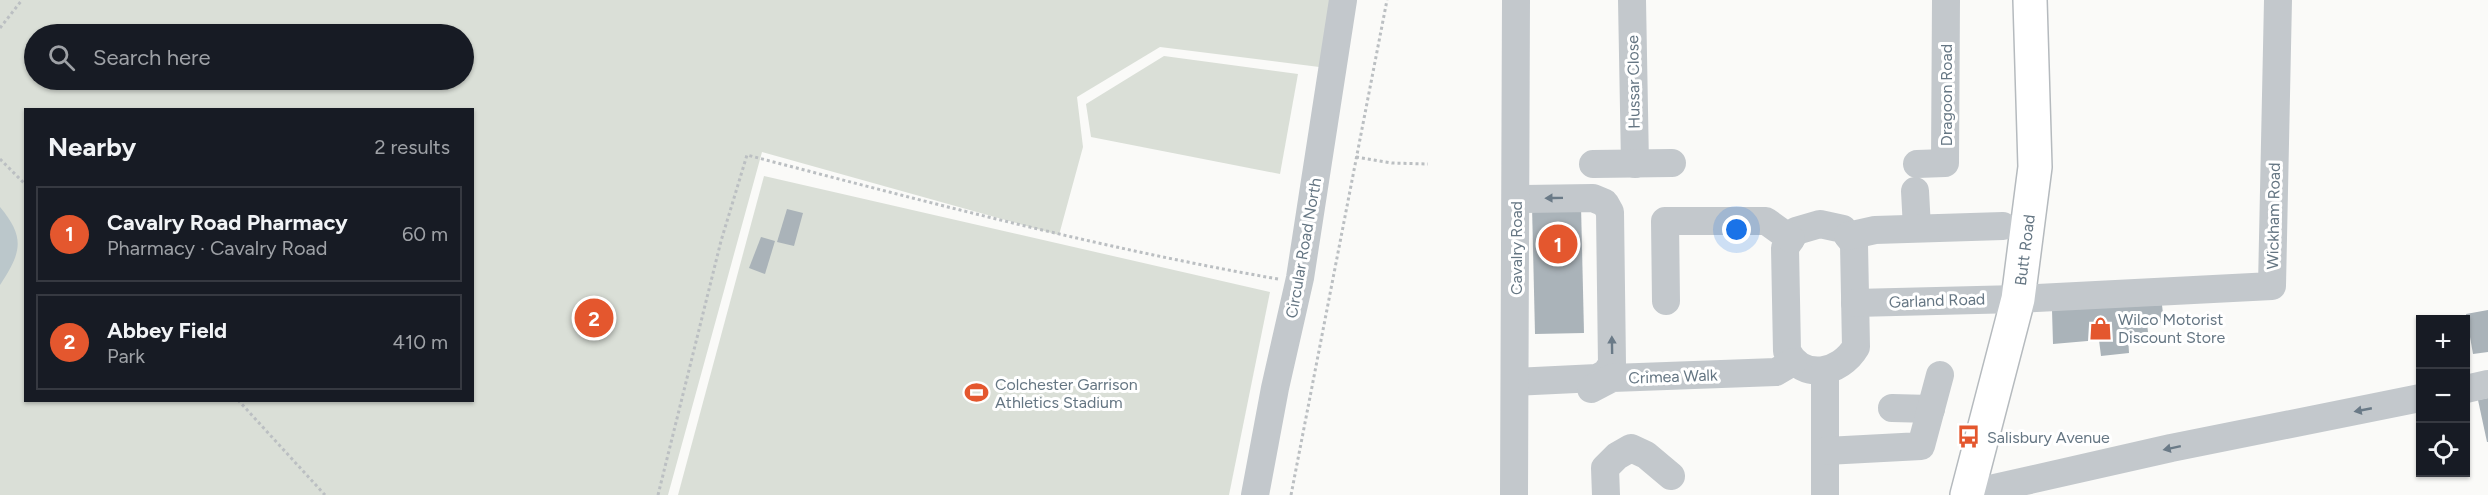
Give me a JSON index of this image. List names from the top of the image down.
{
  "streets": {
    "main road": ["Butt Road"],
    "street": [
      "Hussar Close",
      "Dragoon Road",
      "Wickham Road",
      "Circular Road North",
      "Cavalry Road",
      "Garland Road",
      "Crimea Walk"
    ]
  },
  "crossings": [
    ["Wickham Road", "Butt Road"],
    ["Wickham Road", "Garland Road"],
    ["Cavalry Road", "Crimea Walk"],
    ["Butt Road", "Garland Road"]
  ],
  "places": {
    "shop": ["Wilco Motorist Discount Store"],
    "sports": ["Colchester Garrison Athletics Stadium"],
    "bus stop": ["Salisbury Avenue"]
  },
  "page": {
    "search": "Search here",
    "heading": ["Nearby", "2 results"],
    "list": [
      {
        "mark": "1",
        "name": "Cavalry Road Pharmacy",
        "note": "Pharmacy · Cavalry Road",
        "value": "60 m"
      },
      {
        "mark": "2",
        "name": "Abbey Field",
        "note": "Park",
        "value": "410 m"
      }
    ],
    "pins": ["1", "2"],
    "map_buttons": ["+", "−"]
  }
}
